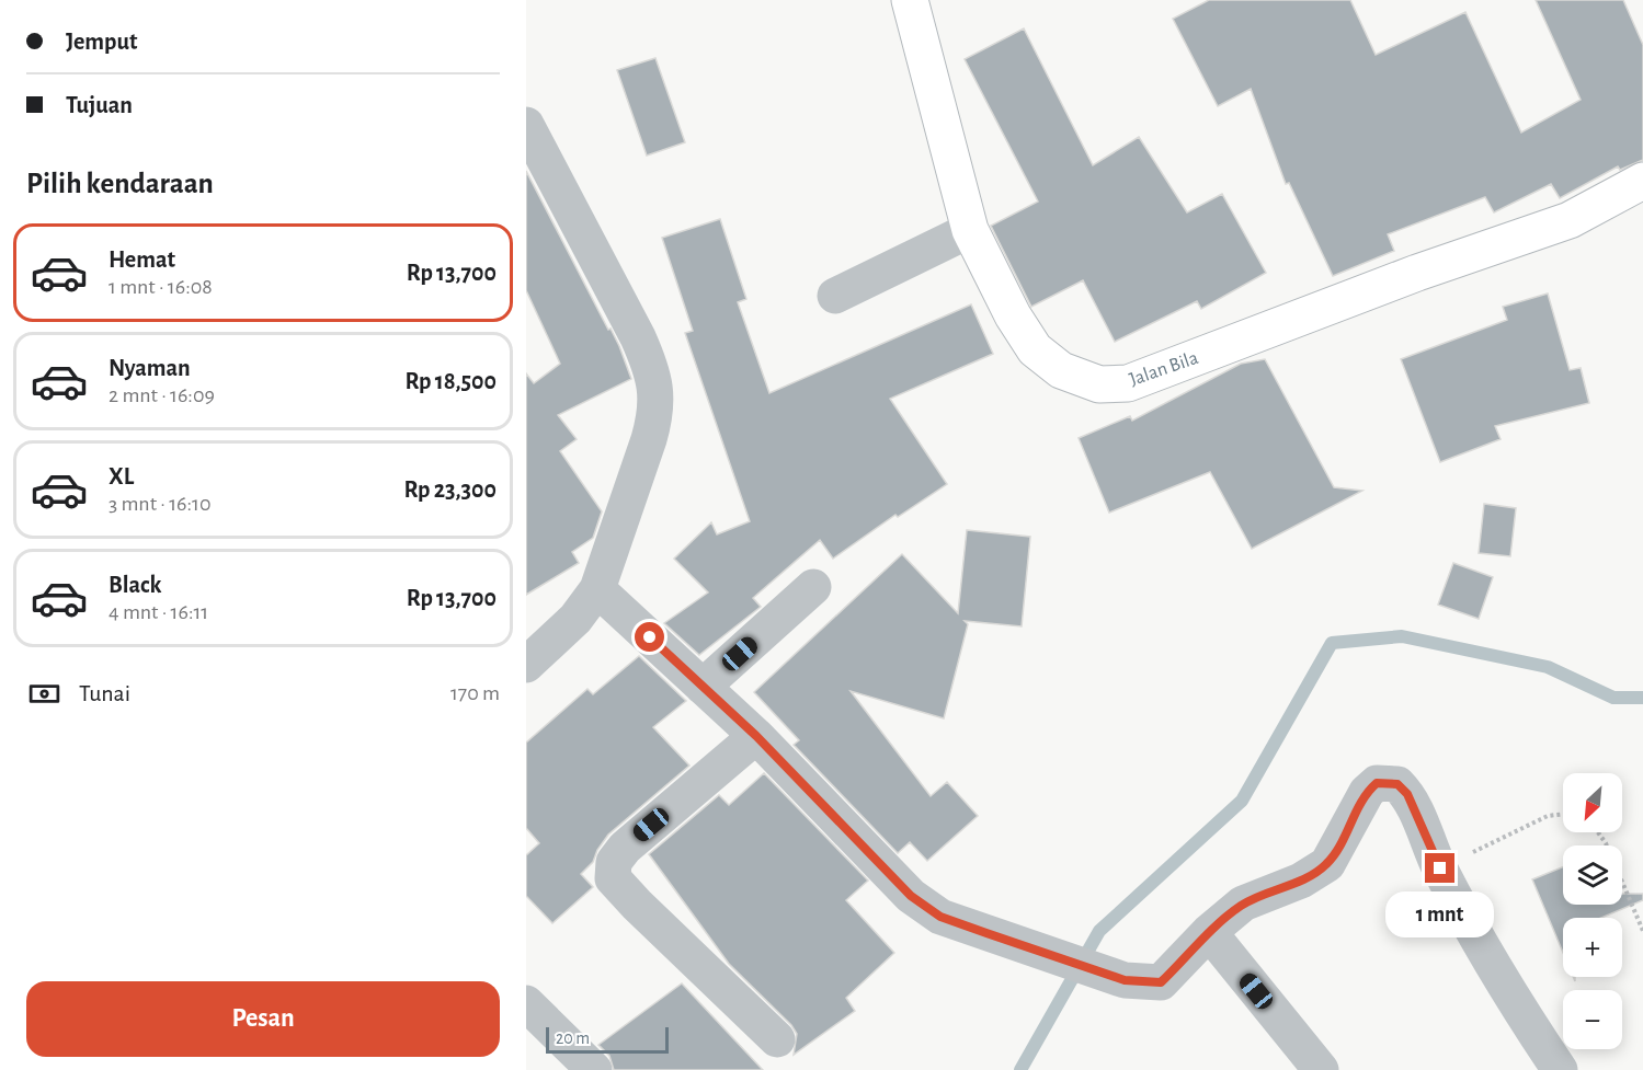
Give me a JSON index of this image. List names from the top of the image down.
{
  "streets": {
    "street": ["Jalan Bila"]
  },
  "scale_bar": "20 m",
  "north": "bottom left",
  "page": {
    "banner": ["Jemput", "Tujuan"],
    "heading": "Pilih kendaraan",
    "list": [
      {
        "name": "Hemat",
        "note": "1 mnt · 16:08",
        "value": "Rp 13,700"
      },
      {
        "name": "Nyaman",
        "note": "2 mnt · 16:09",
        "value": "Rp 18,500"
      },
      {
        "name": "XL",
        "note": "3 mnt · 16:10",
        "value": "Rp 23,300"
      },
      {
        "name": "Black",
        "note": "4 mnt · 16:11",
        "value": "Rp 13,700"
      }
    ],
    "pay": ["Tunai", "170 m"],
    "map_buttons": ["+", "−"],
    "bubble": "1 mnt",
    "buttons": "Pesan",
    "scale": "20 m"
  }
}
